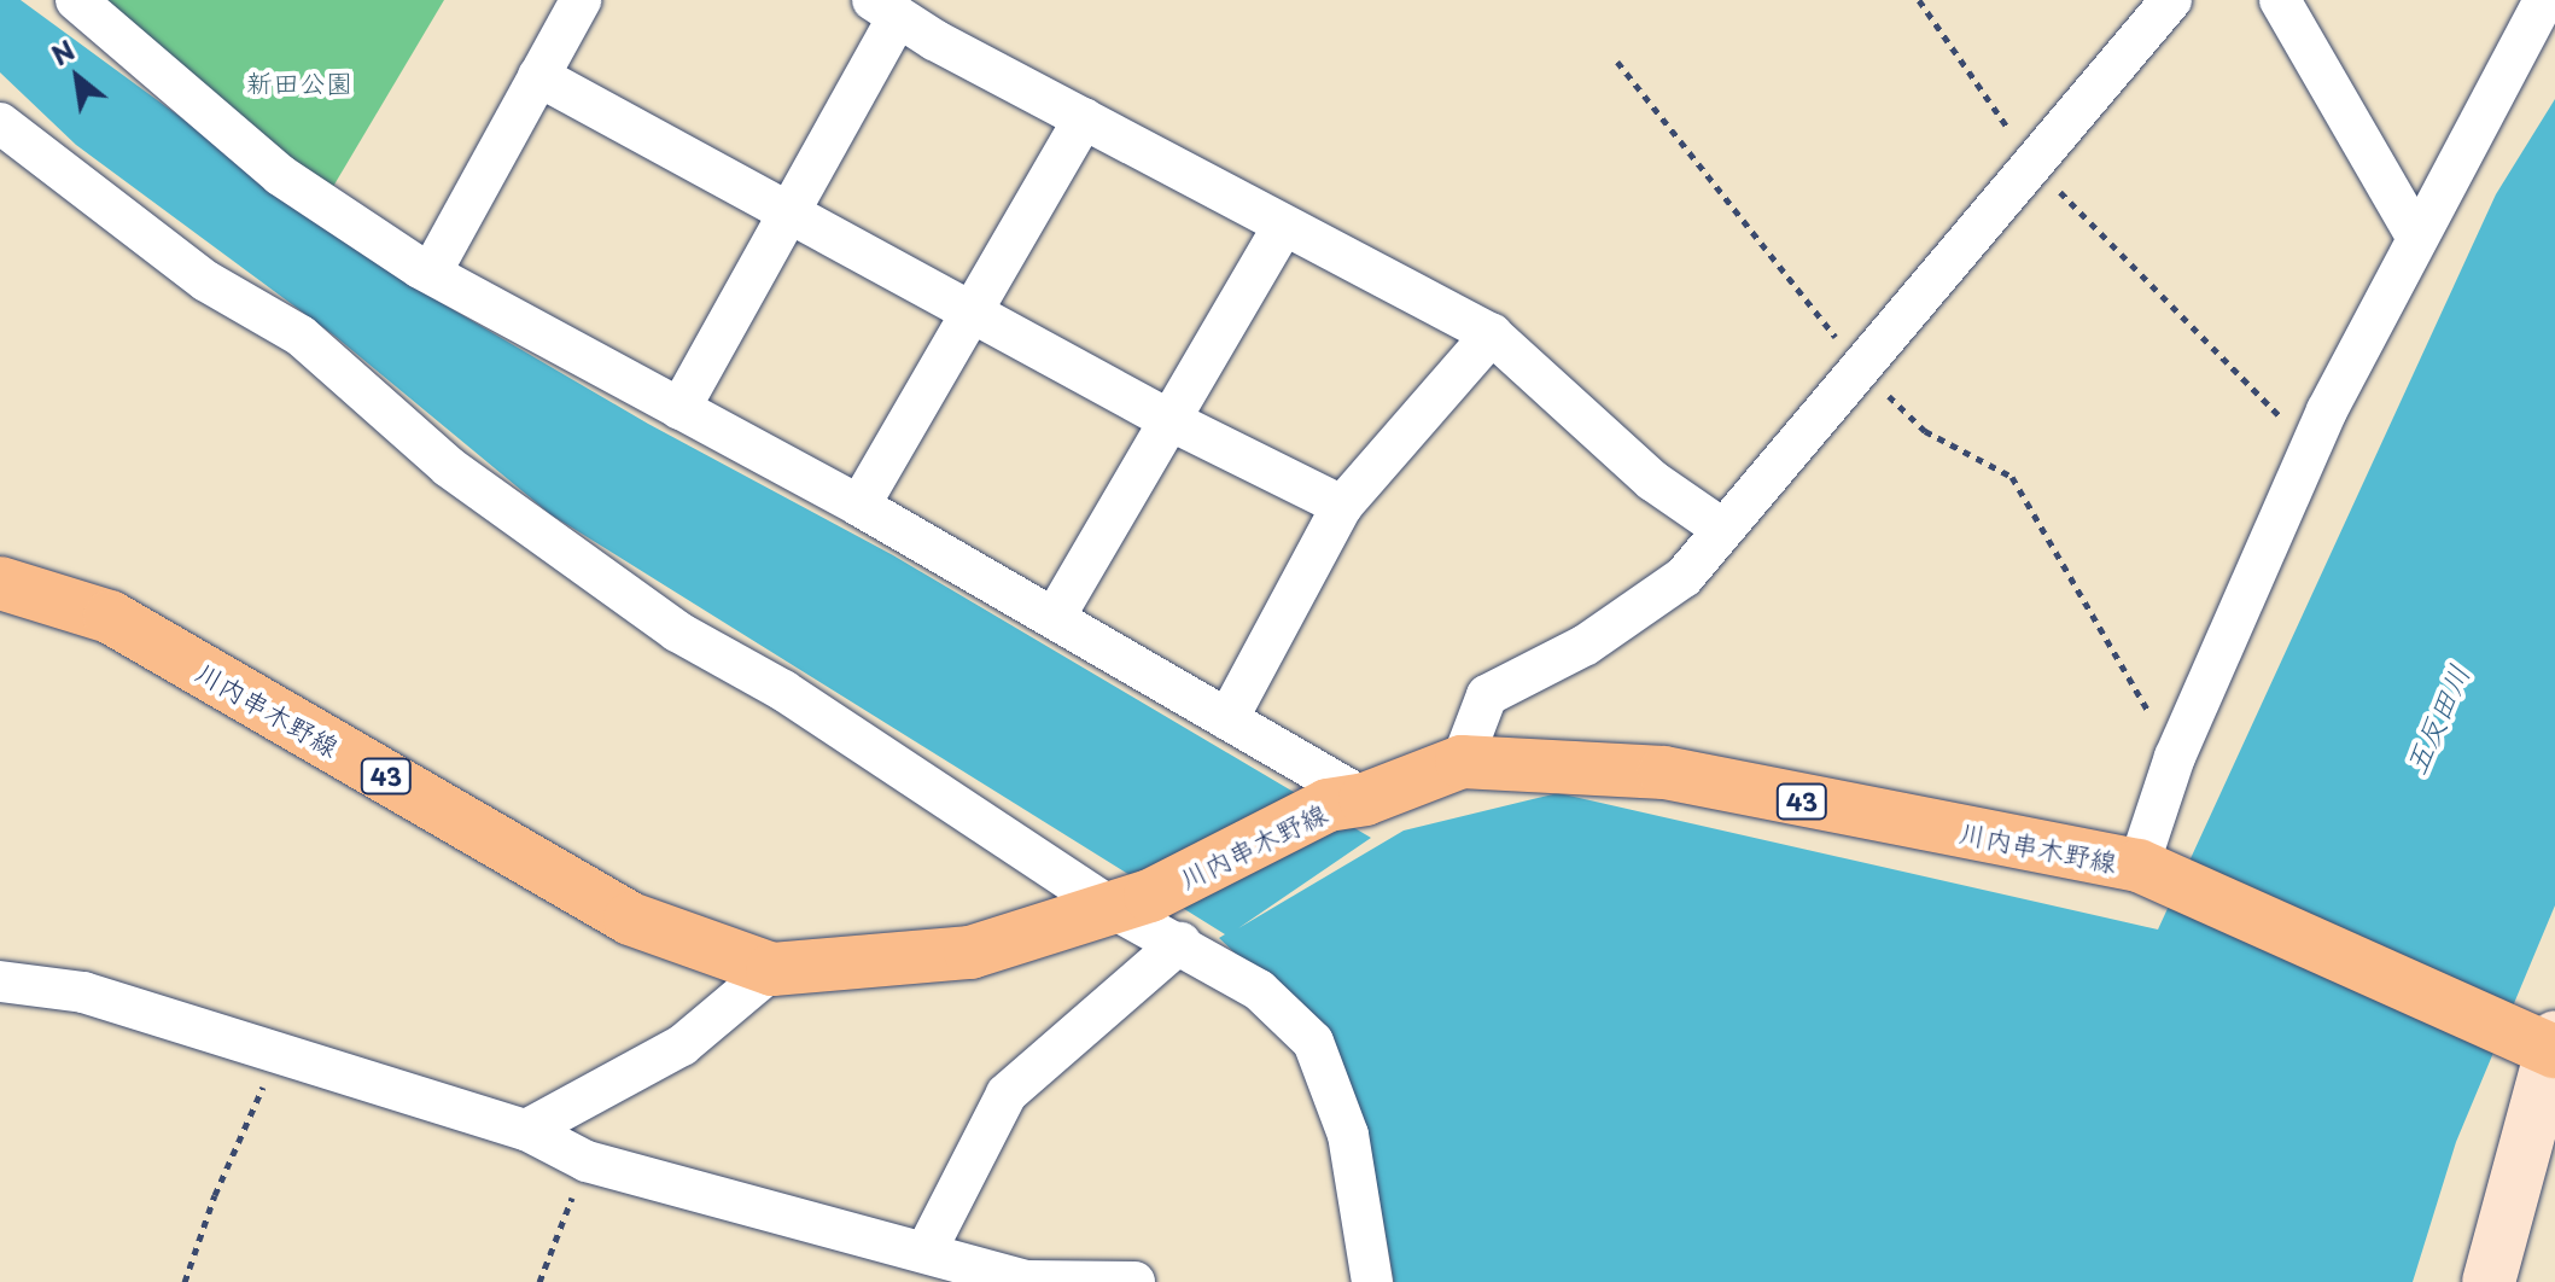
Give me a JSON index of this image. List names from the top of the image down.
{
  "streets": {
    "main road": ["川内串木野線", "43"]
  },
  "water": ["五反田川"],
  "parks": ["新田公園"],
  "north": "top left"
}
